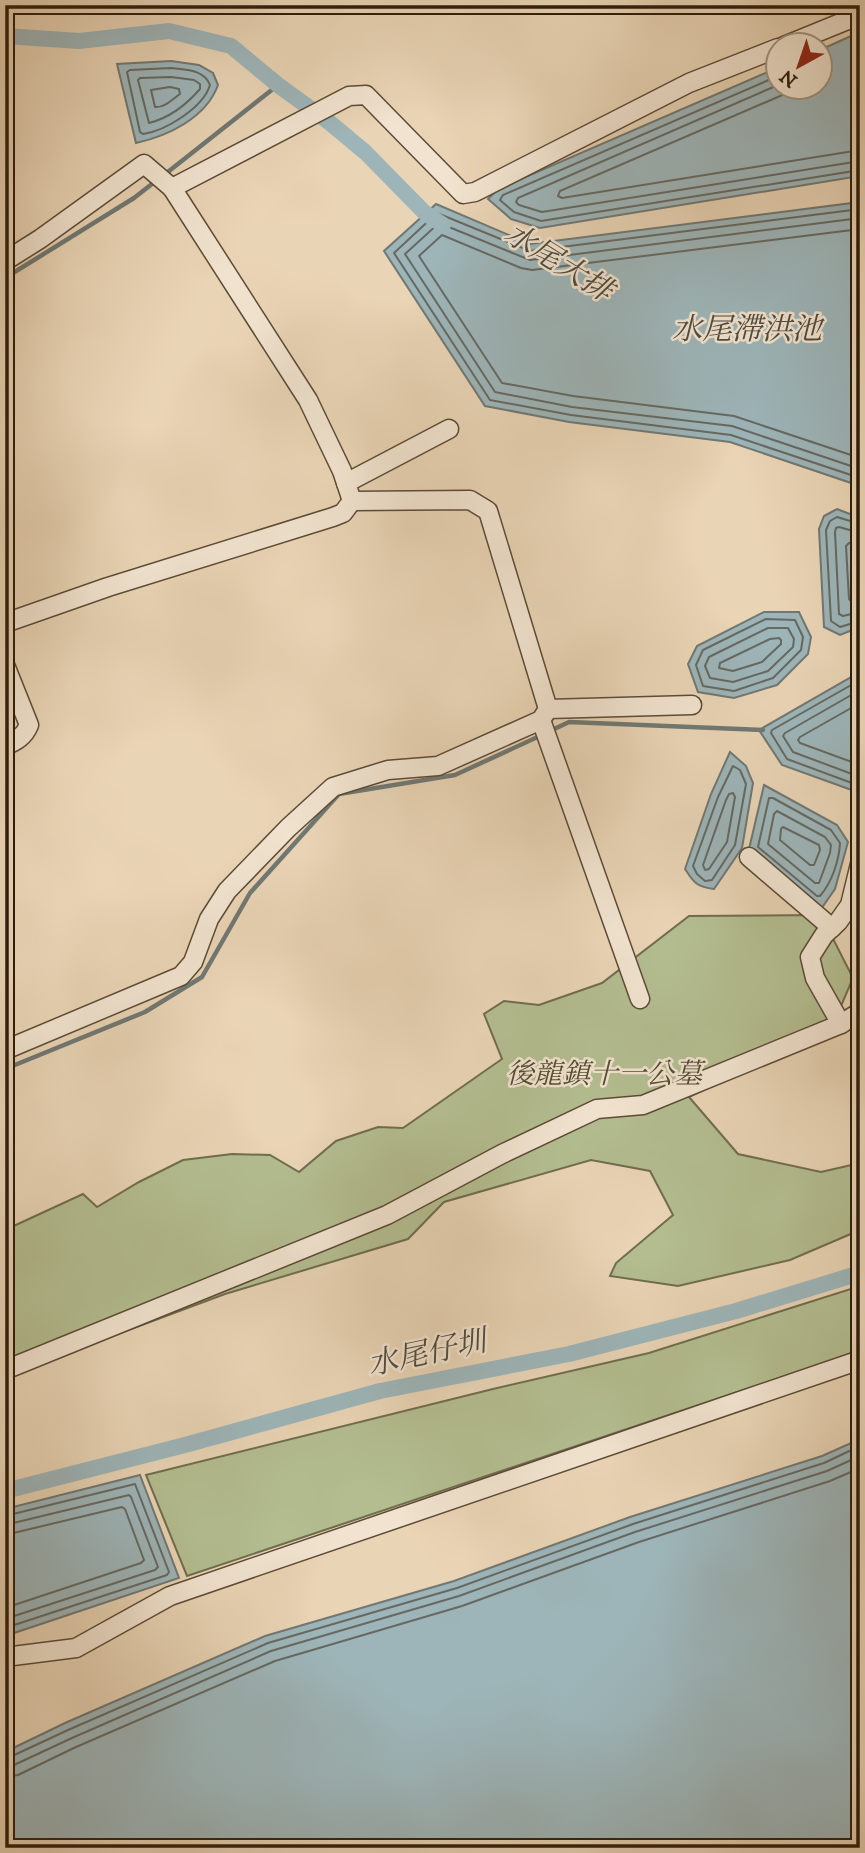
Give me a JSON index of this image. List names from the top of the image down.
{
  "water": ["水尾大排", "水尾滯洪池", "水尾仔圳"],
  "parks": ["後龍鎮十一公墓"],
  "north": "bottom left"
}
